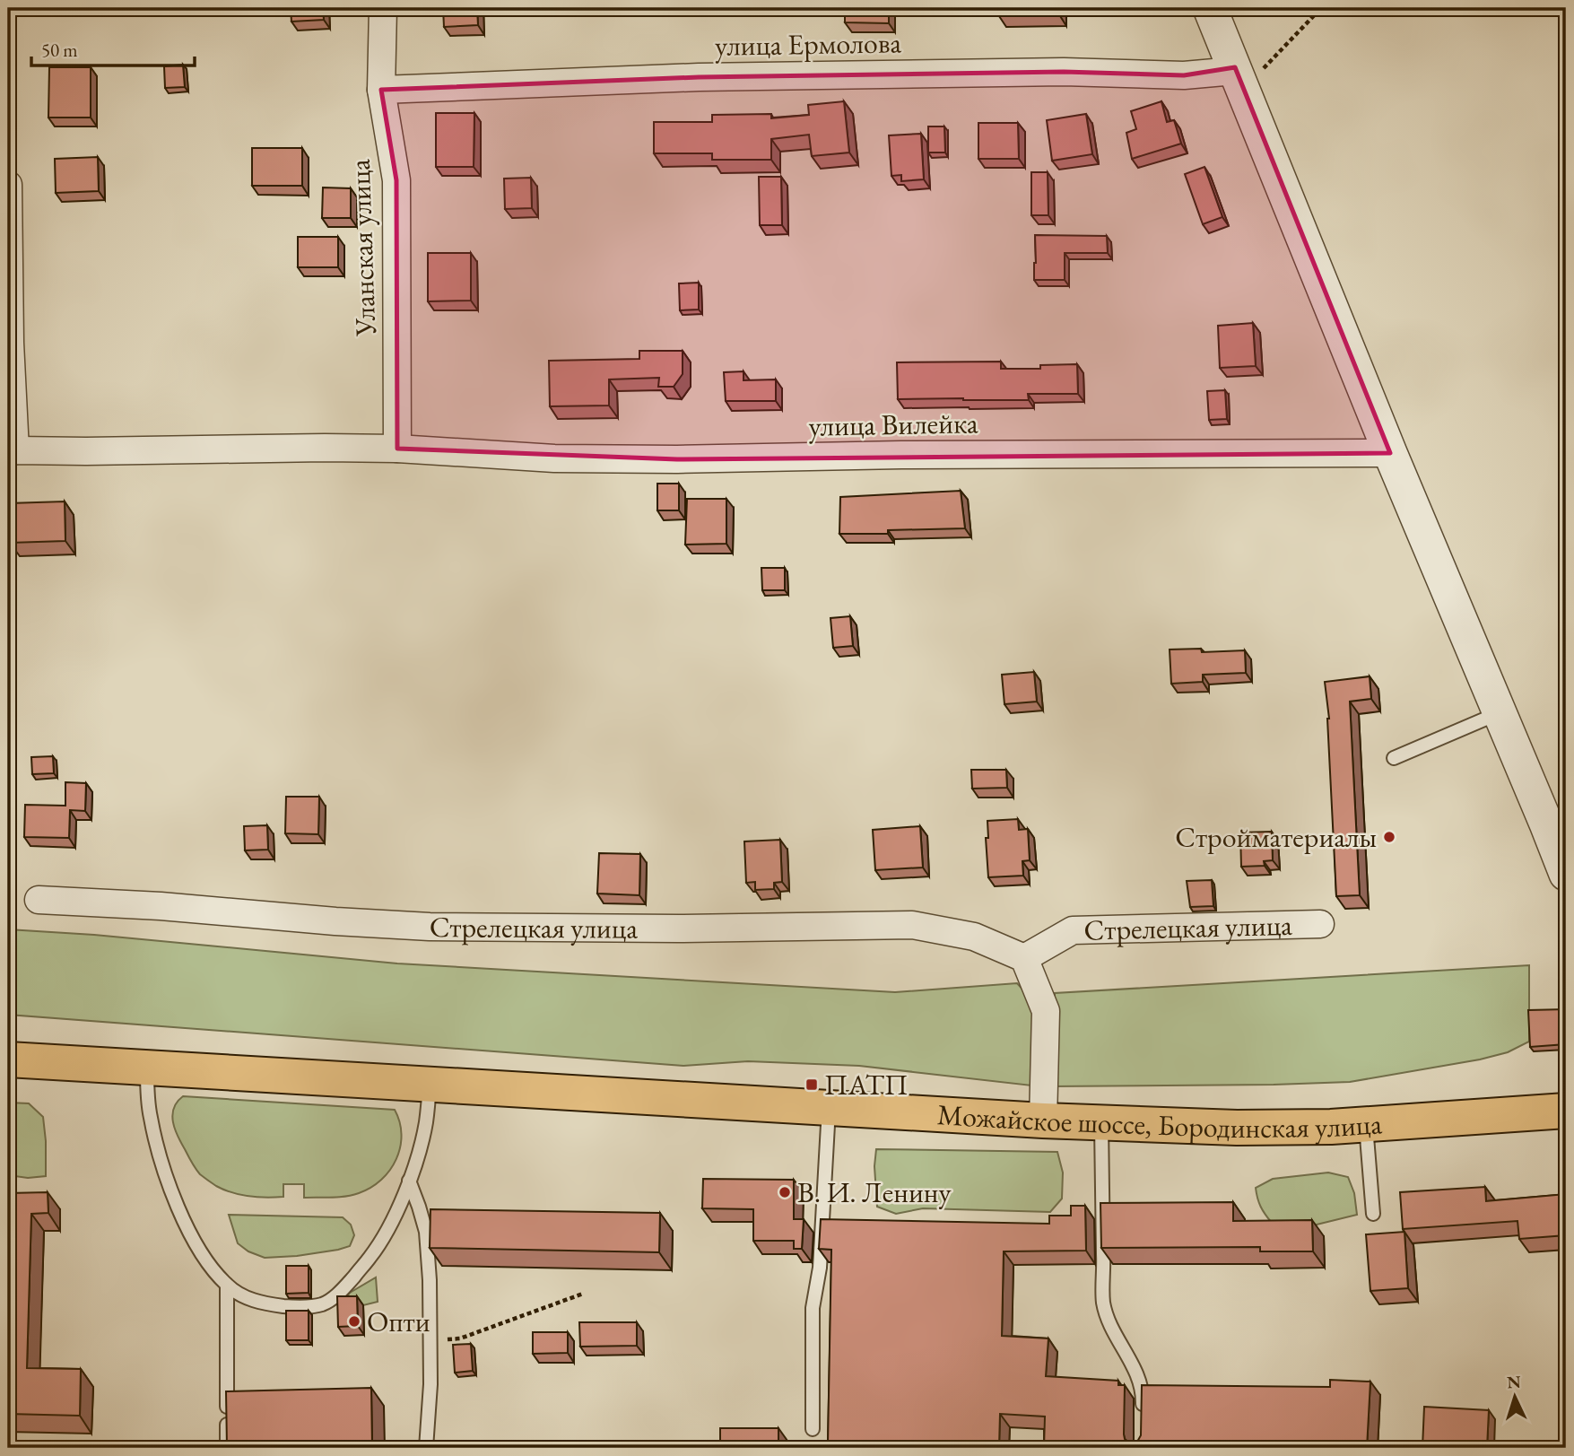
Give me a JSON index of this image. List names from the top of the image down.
{
  "streets": {
    "main road": ["Можайское шоссе, Бородинская улица"],
    "street": [
      "улица Ермолова",
      "Уланская улица",
      "улица Вилейка",
      "Стрелецкая улица"
    ]
  },
  "crossings": [
    ["улица Ермолова", "Уланская улица"],
    ["Уланская улица", "улица Вилейка"]
  ],
  "places": {
    "other": ["Стройматериалы", "В. И. Ленину", "Опти"],
    "transit": ["ПАТП"]
  },
  "scale_bar": "50 m",
  "north": "top"
}
